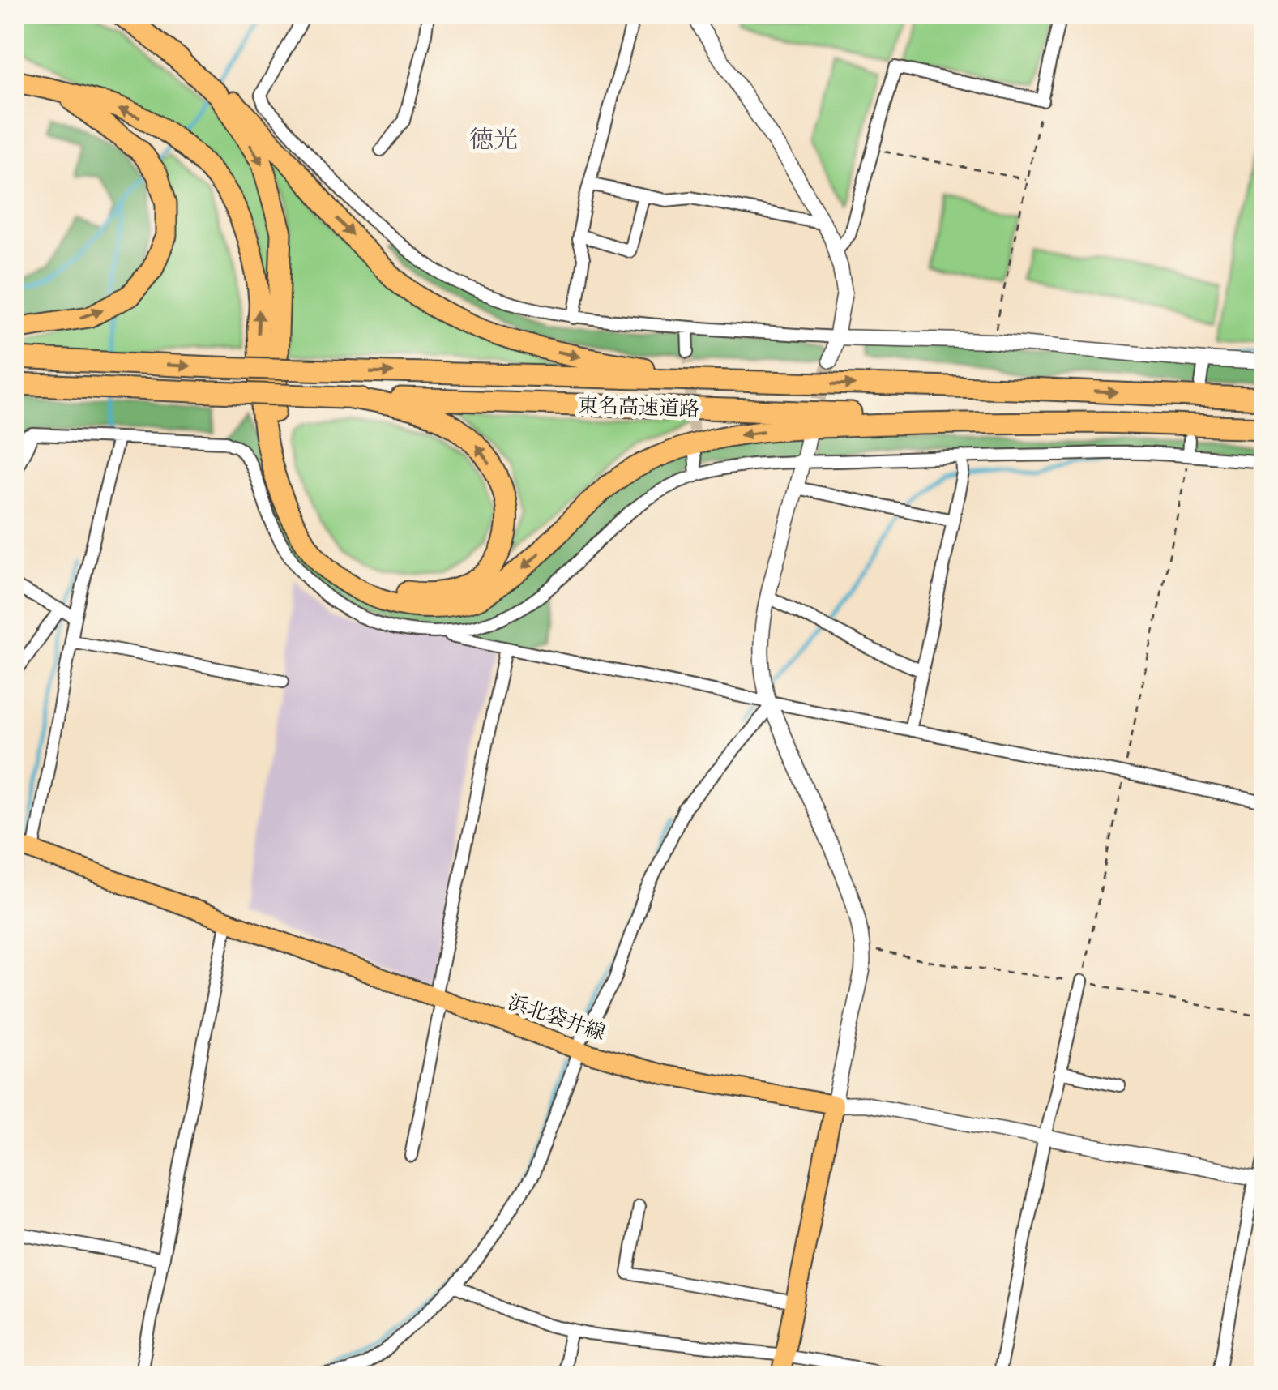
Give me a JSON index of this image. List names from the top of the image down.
{
  "streets": {
    "highway": ["東名高速道路"],
    "main road": ["浜北袋井線"]
  },
  "districts": ["徳光"]
}
